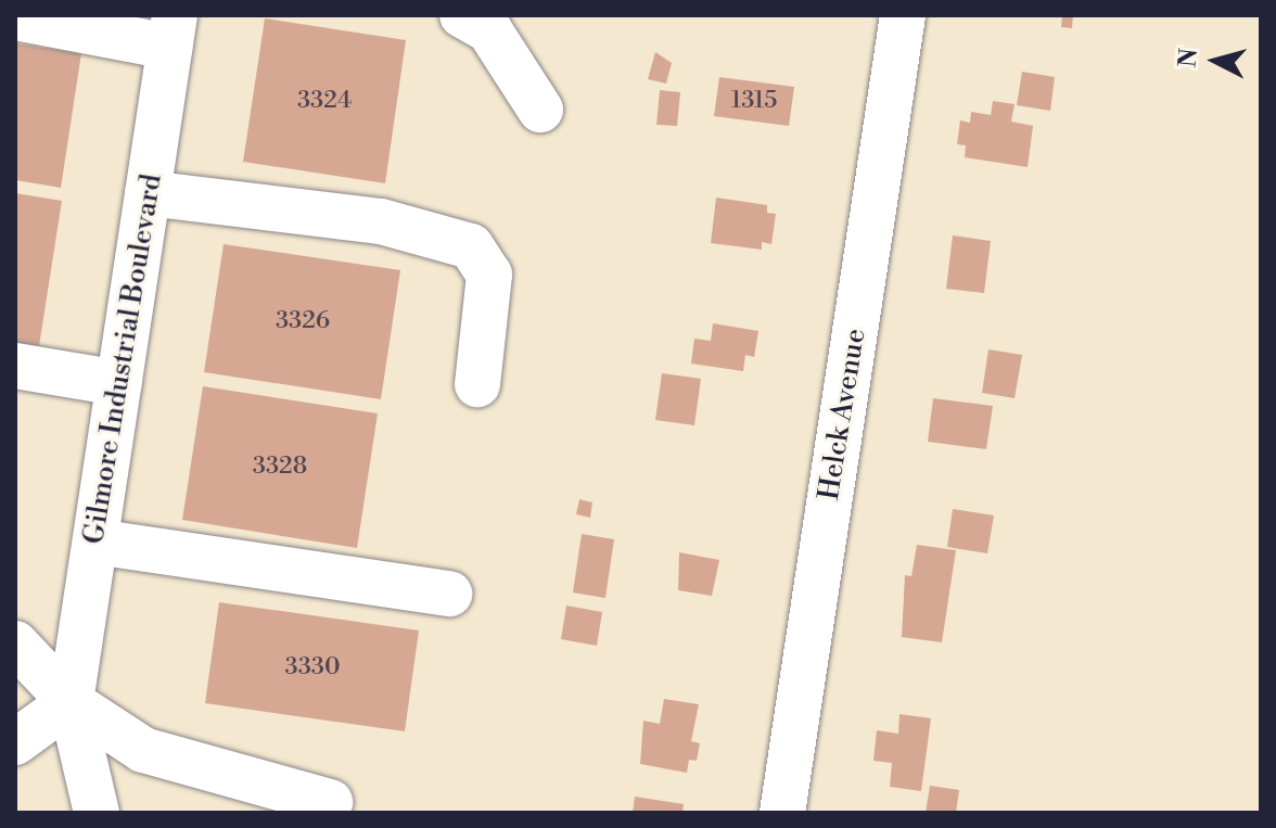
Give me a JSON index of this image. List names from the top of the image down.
{
  "streets": {
    "street": ["Gilmore Industrial Boulevard", "Helck Avenue"]
  },
  "house_numbers": [
    "3324",
    "1315",
    "3326",
    "3328",
    "3330"
  ],
  "north": "left"
}
